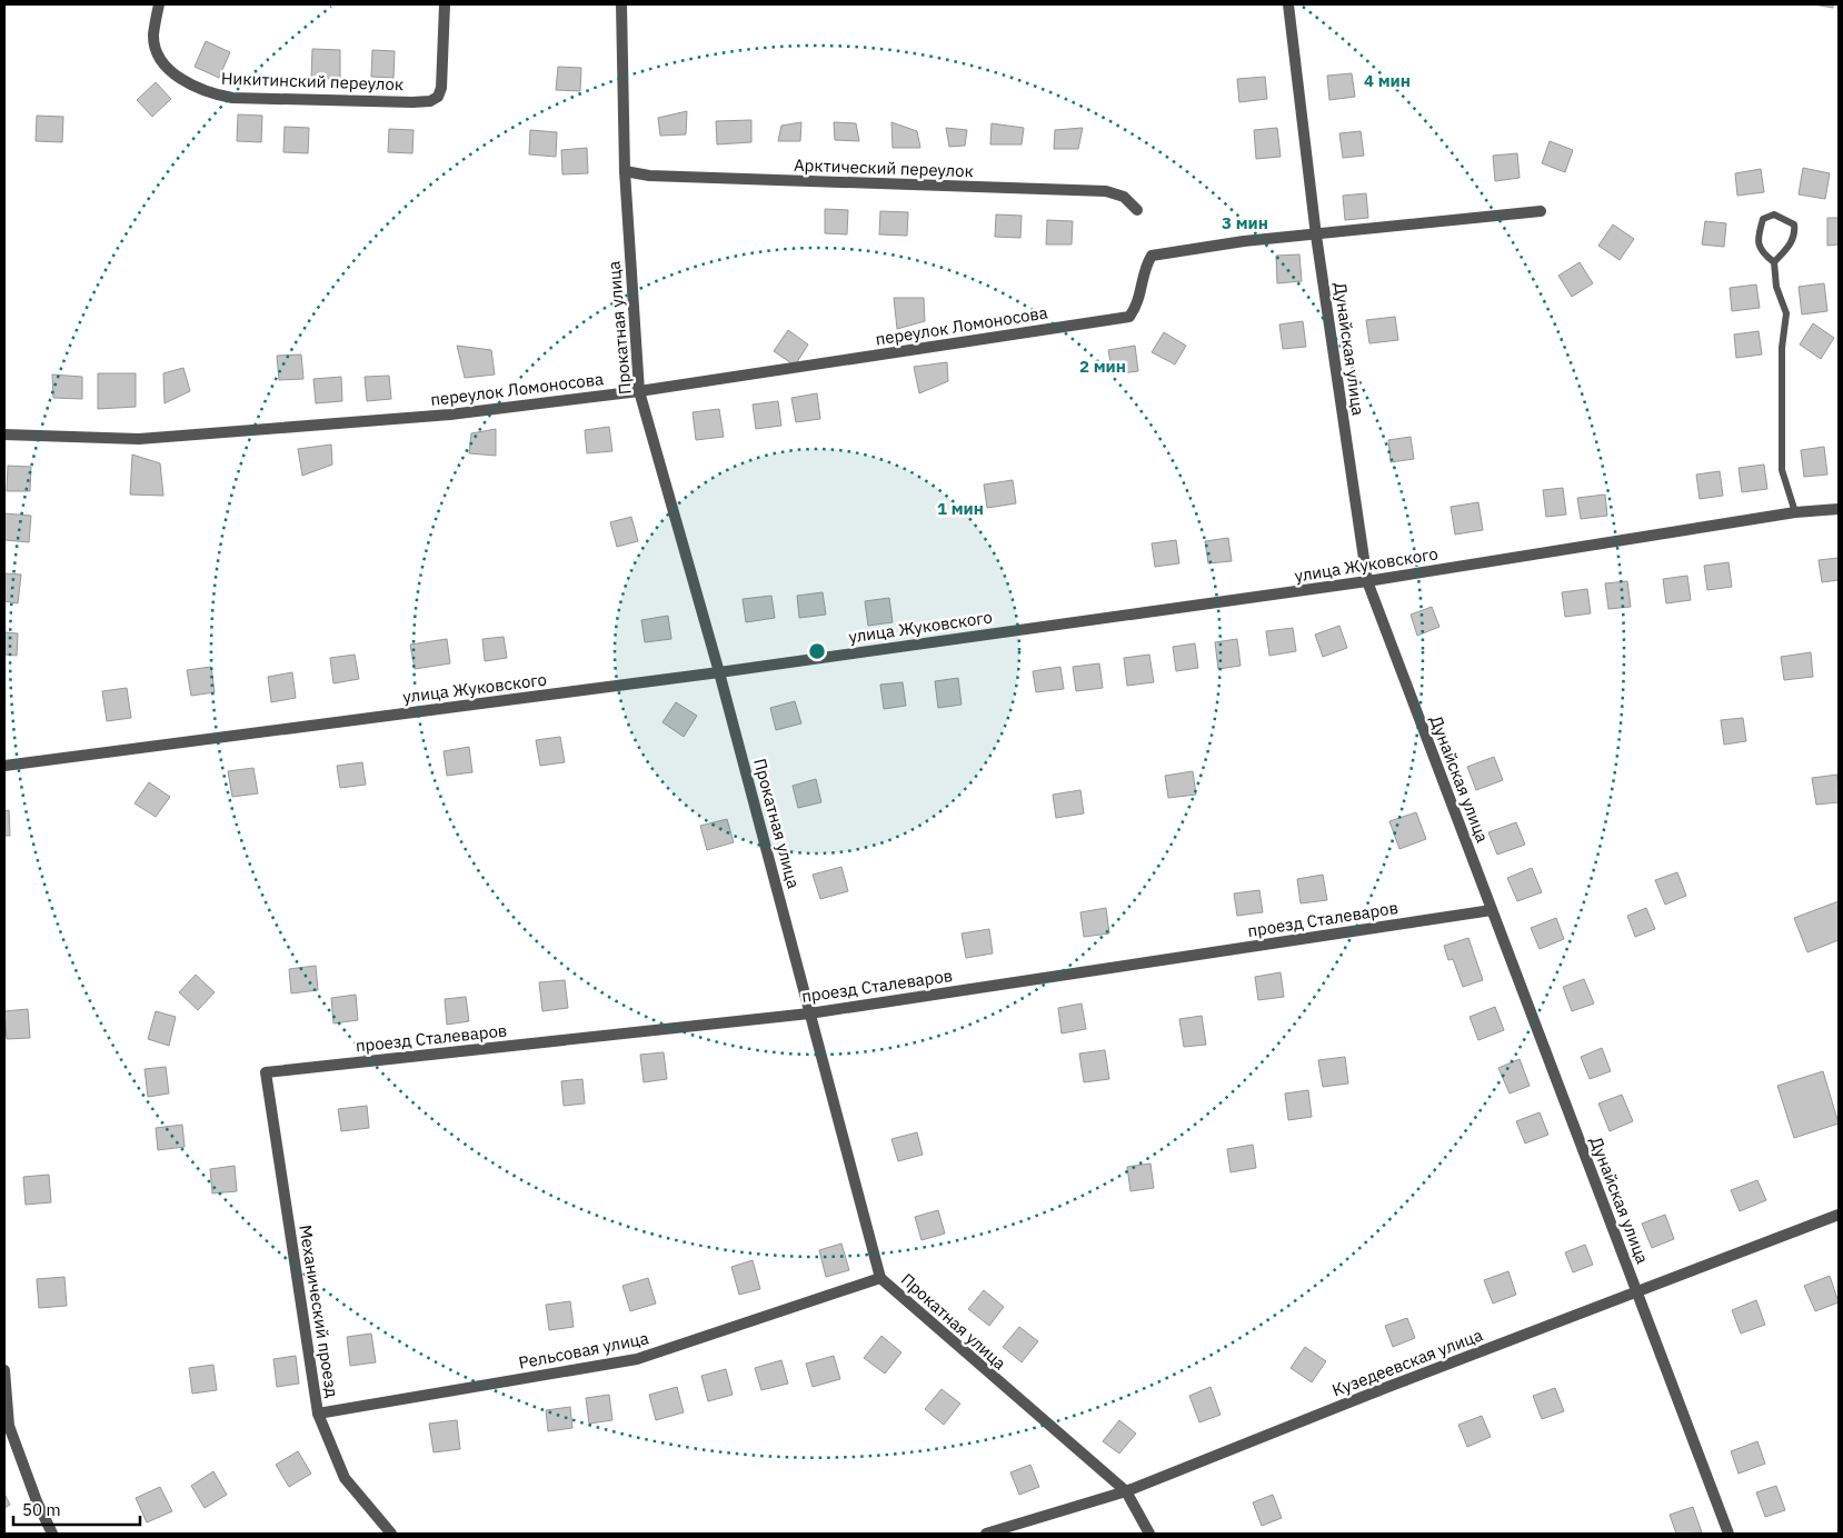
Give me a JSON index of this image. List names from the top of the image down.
{
  "streets": {
    "street": [
      "Никитинский переулок",
      "Арктический переулок",
      "переулок Ломоносова",
      "Прокатная улица",
      "Дунайская улица",
      "улица Жуковского",
      "проезд Сталеваров",
      "Механический проезд",
      "Рельсовая улица",
      "Кузедеевская улица"
    ]
  },
  "crossings": [
    ["Арктический переулок", "Прокатная улица"],
    ["переулок Ломоносова", "Прокатная улица"],
    ["переулок Ломоносова", "Дунайская улица"],
    ["Прокатная улица", "улица Жуковского"],
    ["Прокатная улица", "проезд Сталеваров"],
    ["Прокатная улица", "Рельсовая улица"],
    ["Прокатная улица", "Кузедеевская улица"],
    ["Дунайская улица", "улица Жуковского"],
    ["Дунайская улица", "проезд Сталеваров"],
    ["Дунайская улица", "Кузедеевская улица"],
    ["проезд Сталеваров", "Механический проезд"],
    ["Механический проезд", "Рельсовая улица"]
  ],
  "scale_bar": "50 m",
  "rings": [
    "4 мин",
    "3 мин",
    "2 мин",
    "1 мин"
  ]
}
